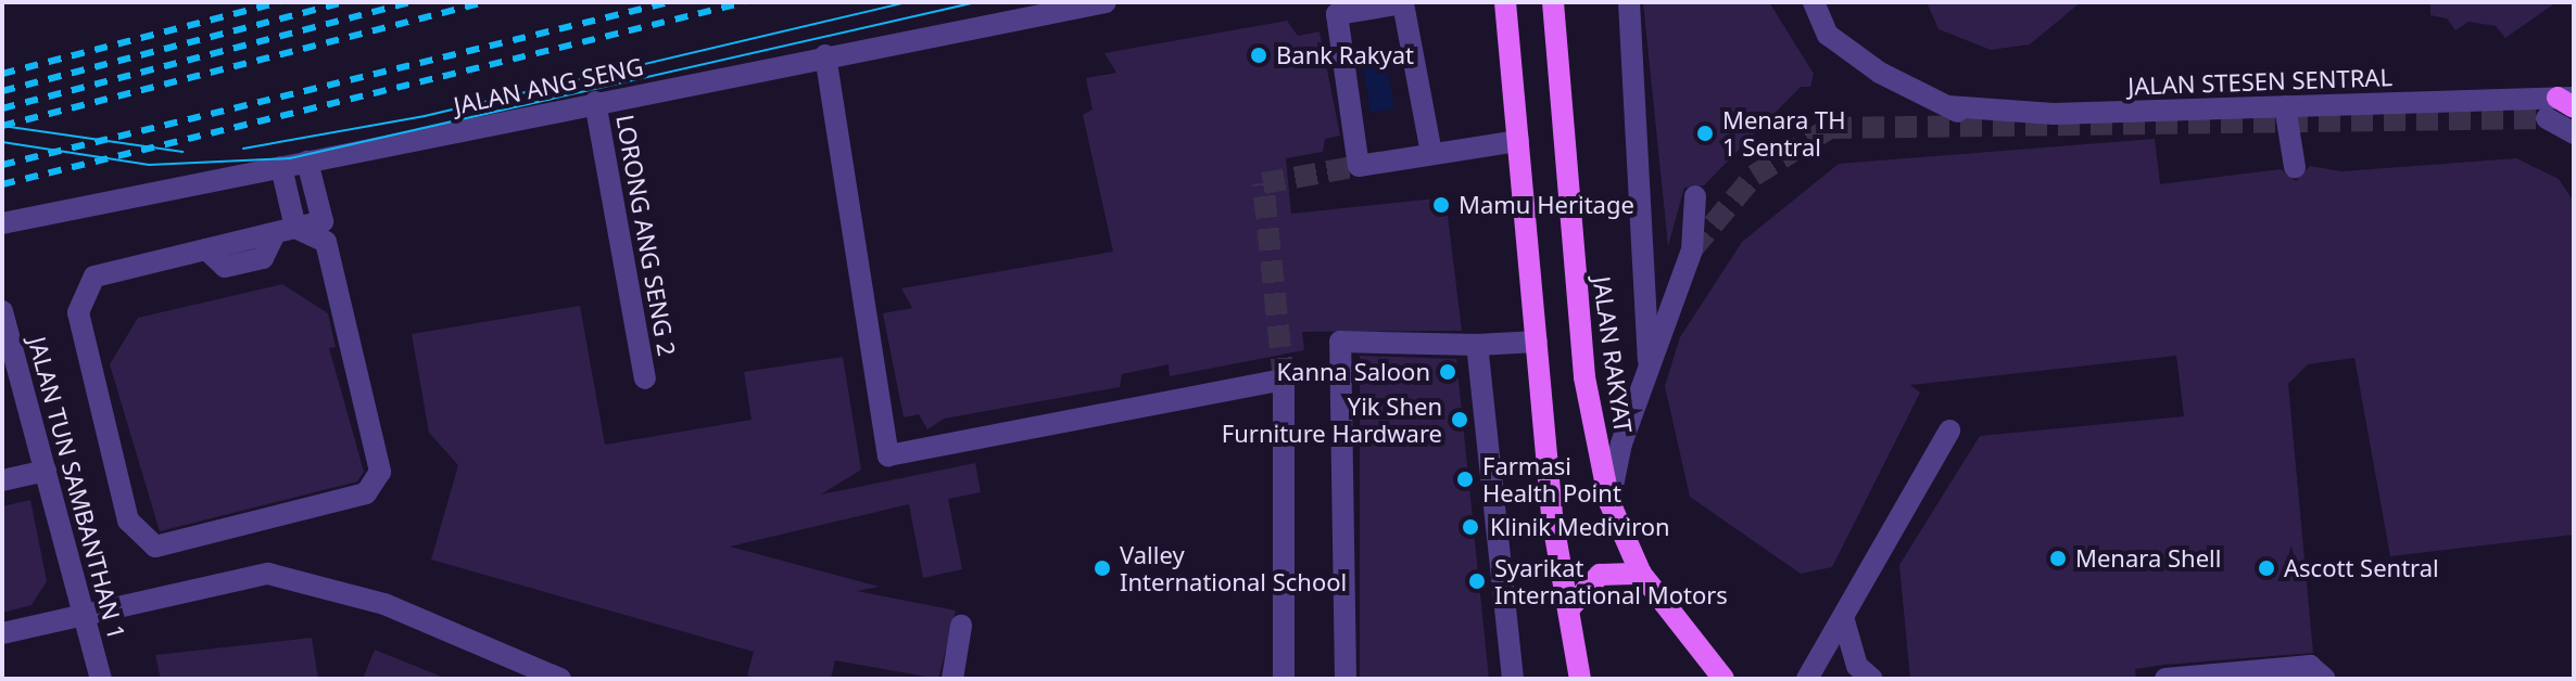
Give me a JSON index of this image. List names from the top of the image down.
{
  "streets": {
    "main road": ["JALAN RAKYAT"],
    "street": [
      "JALAN STESEN SENTRAL",
      "JALAN ANG SENG",
      "LORONG ANG SENG 2",
      "JALAN TUN SAMBANTHAN 1"
    ]
  },
  "crossings": [
    ["JALAN ANG SENG", "LORONG ANG SENG 2"]
  ],
  "places": [
    "Bank Rakyat",
    "Menara TH 1 Sentral",
    "Mamu Heritage",
    "Kanna Saloon",
    "Yik Shen Furniture Hardware",
    "Farmasi Health Point",
    "Klinik Mediviron",
    "Menara Shell",
    "Valley International School",
    "Ascott Sentral",
    "Syarikat International Motors"
  ]
}
